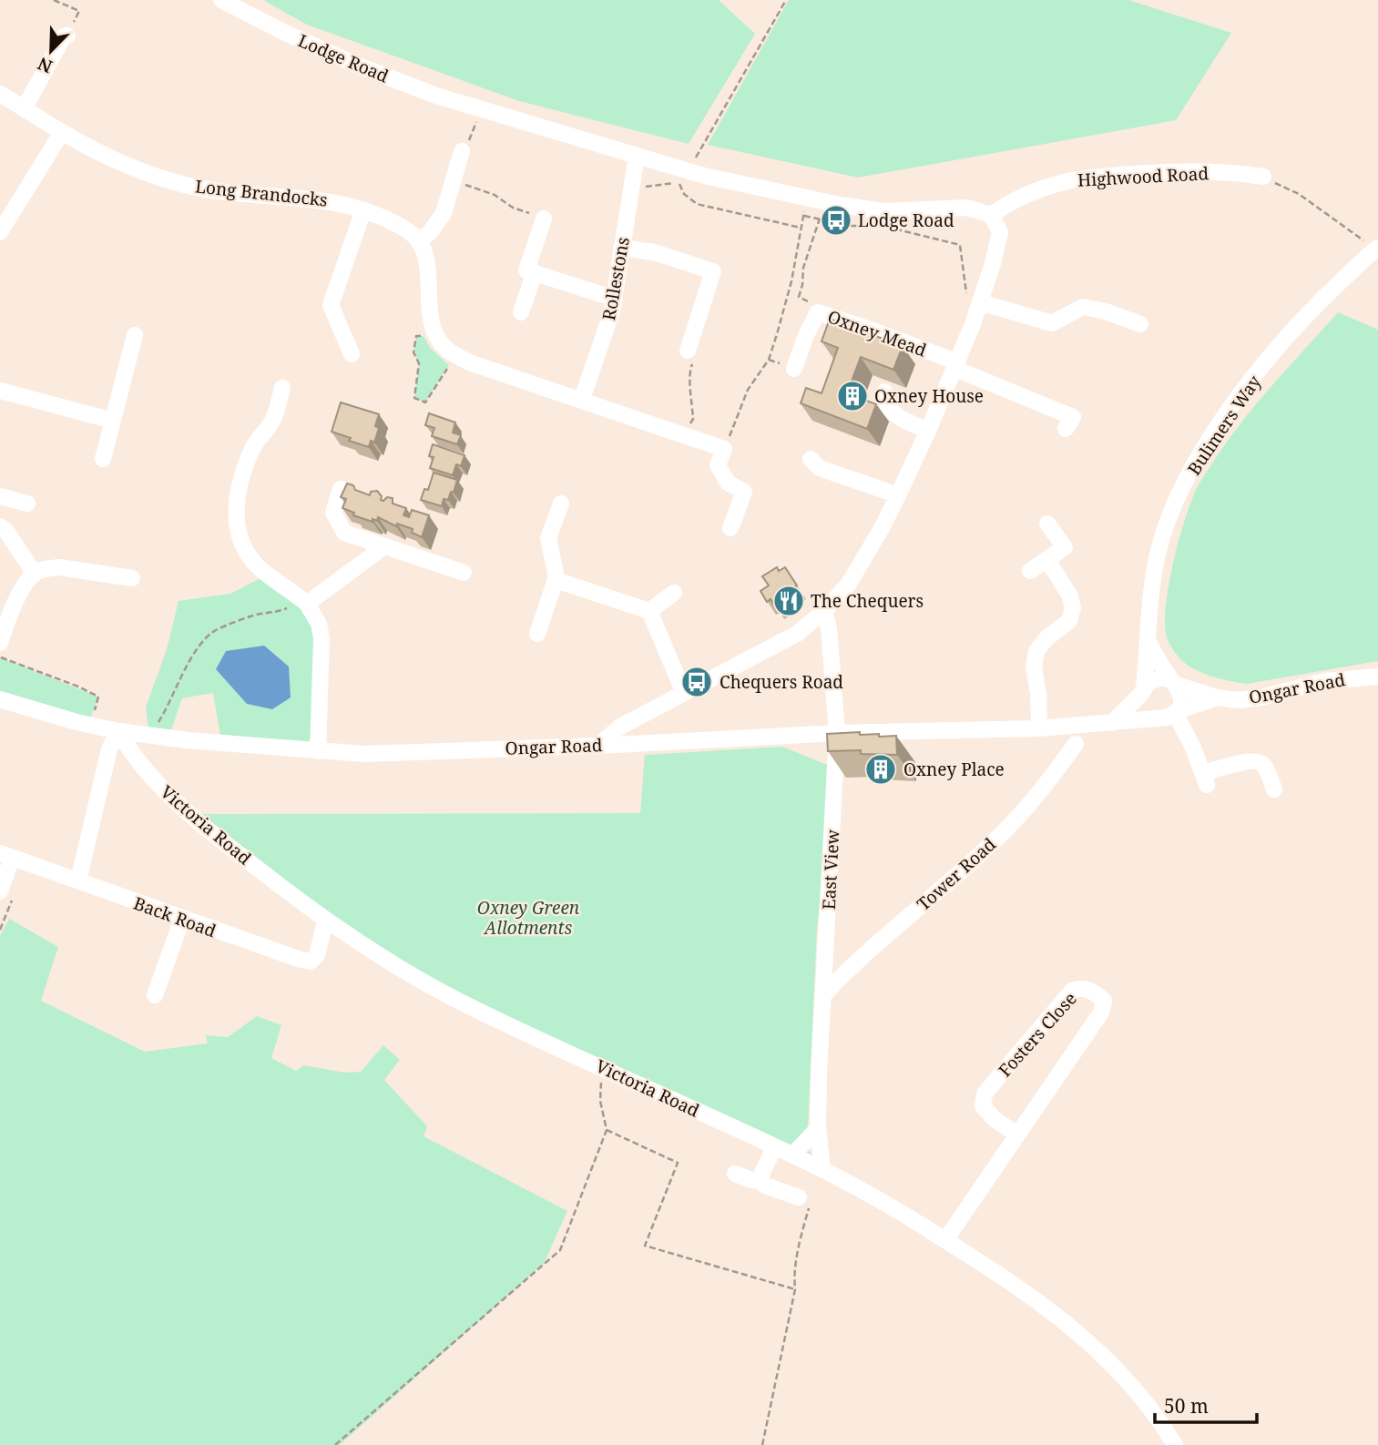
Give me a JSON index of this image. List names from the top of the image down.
{
  "streets": {
    "street": [
      "Lodge Road",
      "Highwood Road",
      "Long Brandocks",
      "Rollestons",
      "Oxney Mead",
      "Bulimers Way",
      "Ongar Road",
      "Victoria Road",
      "East View",
      "Tower Road",
      "Back Road",
      "Fosters Close"
    ]
  },
  "crossings": [
    ["Lodge Road", "Highwood Road"],
    ["Lodge Road", "Rollestons"],
    ["Bulimers Way", "Ongar Road"],
    ["Ongar Road", "Victoria Road"],
    ["Ongar Road", "East View"],
    ["Victoria Road", "East View"],
    ["Victoria Road", "Back Road"],
    ["Victoria Road", "Fosters Close"],
    ["East View", "Tower Road"]
  ],
  "parks": ["Oxney Green Allotments"],
  "places": {
    "bus stop": ["Lodge Road", "Chequers Road"],
    "building": ["Oxney House", "Oxney Place"],
    "restaurant": ["The Chequers"]
  },
  "scale_bar": "50 m",
  "north": "bottom left"
}
